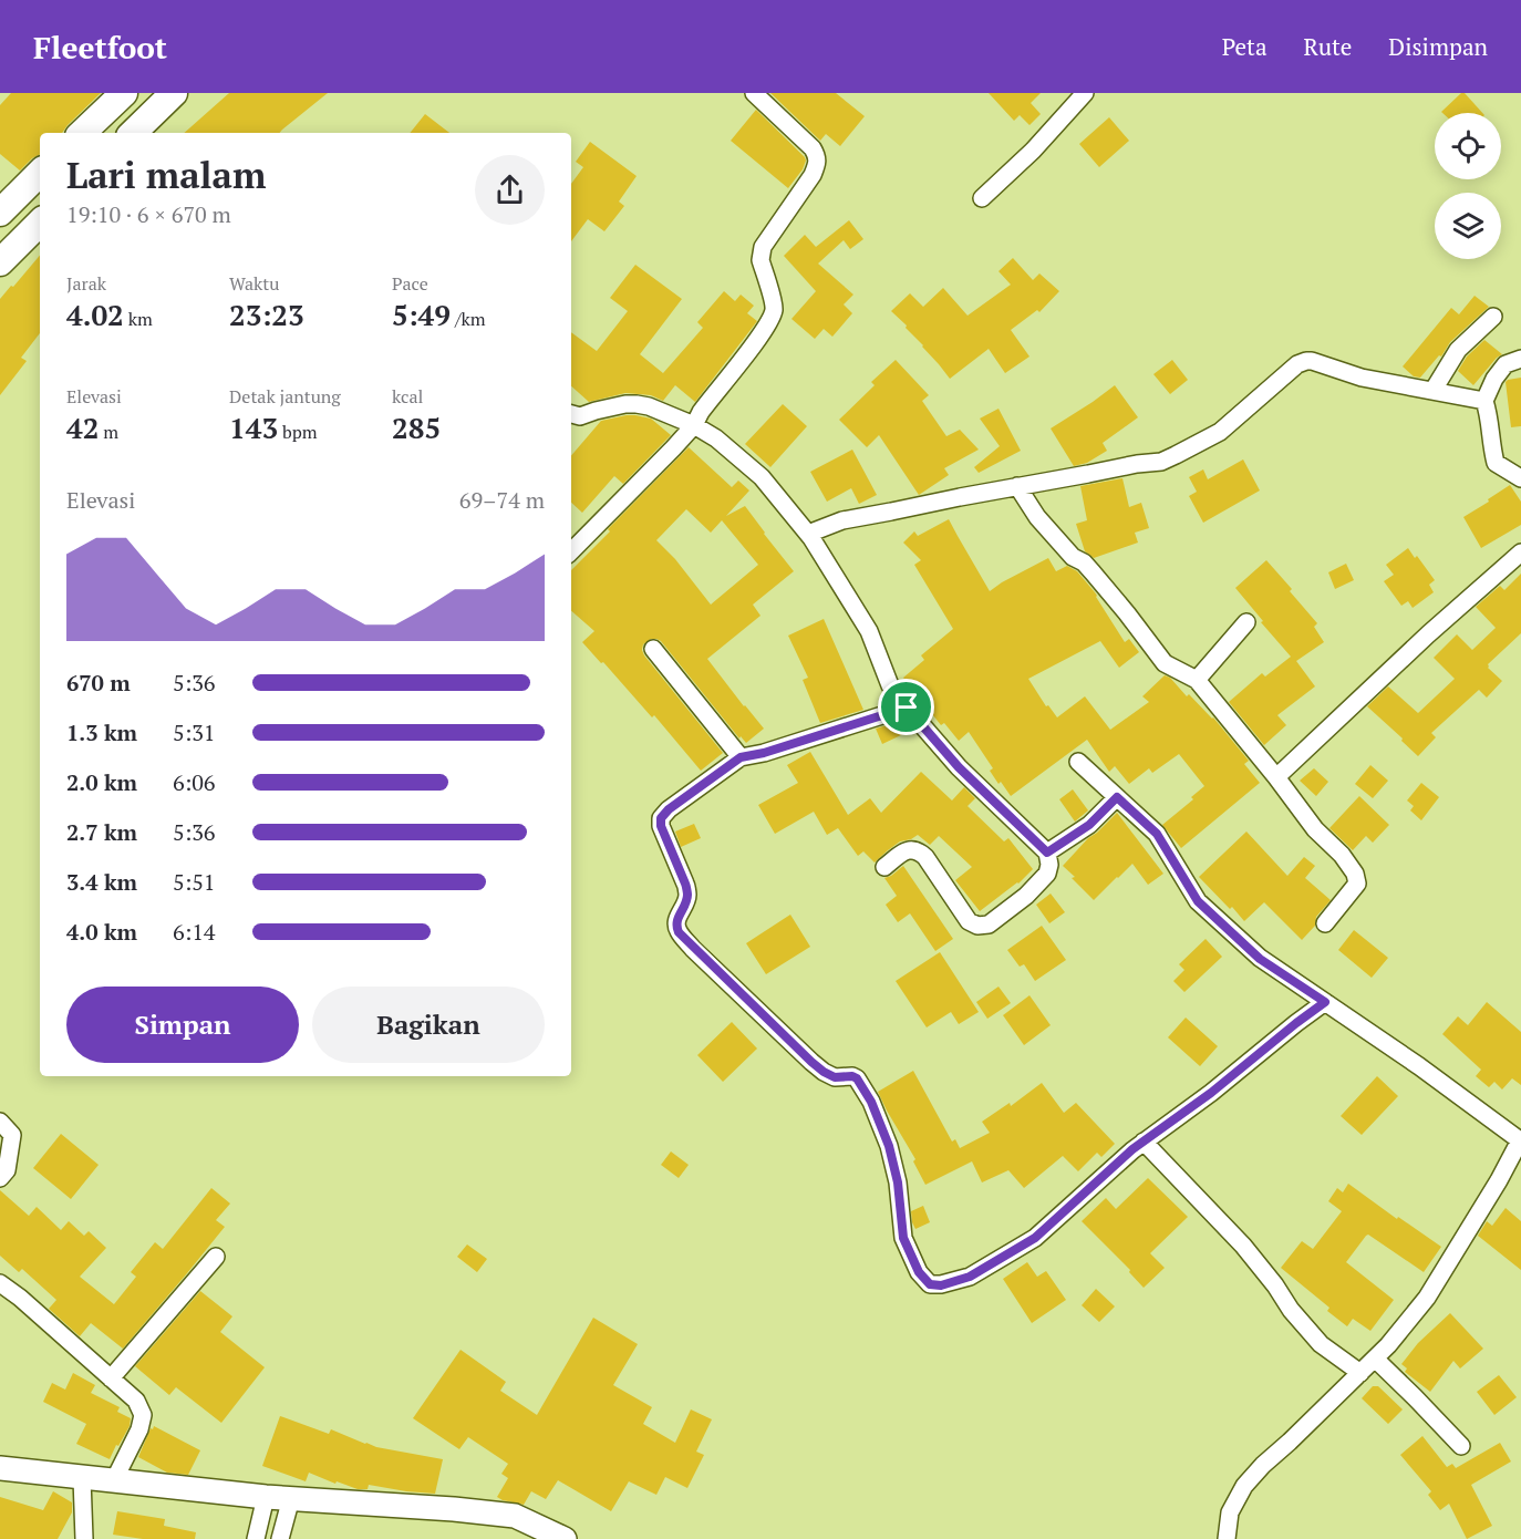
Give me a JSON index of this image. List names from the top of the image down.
{
  "page": {
    "header": "Fleetfoot",
    "nav": ["Peta", "Rute", "Disimpan"],
    "heading": ["Lari malam", "19:10 · 6 × 670 m"],
    "stats": [
      ["Jarak", "4.02 km"],
      ["Waktu", "23:23"],
      ["Pace", "5:49 /km"],
      ["Elevasi", "42 m"],
      ["Detak jantung", "143 bpm"],
      ["kcal", "285"]
    ],
    "chart": ["Elevasi", "69–74 m"],
    "list": [
      {
        "name": "670 m",
        "note": "5:36"
      },
      {
        "name": "1.3 km",
        "note": "5:31"
      },
      {
        "name": "2.0 km",
        "note": "6:06"
      },
      {
        "name": "2.7 km",
        "note": "5:36"
      },
      {
        "name": "3.4 km",
        "note": "5:51"
      },
      {
        "name": "4.0 km",
        "note": "6:14"
      }
    ],
    "buttons": ["Simpan", "Bagikan"]
  }
}
